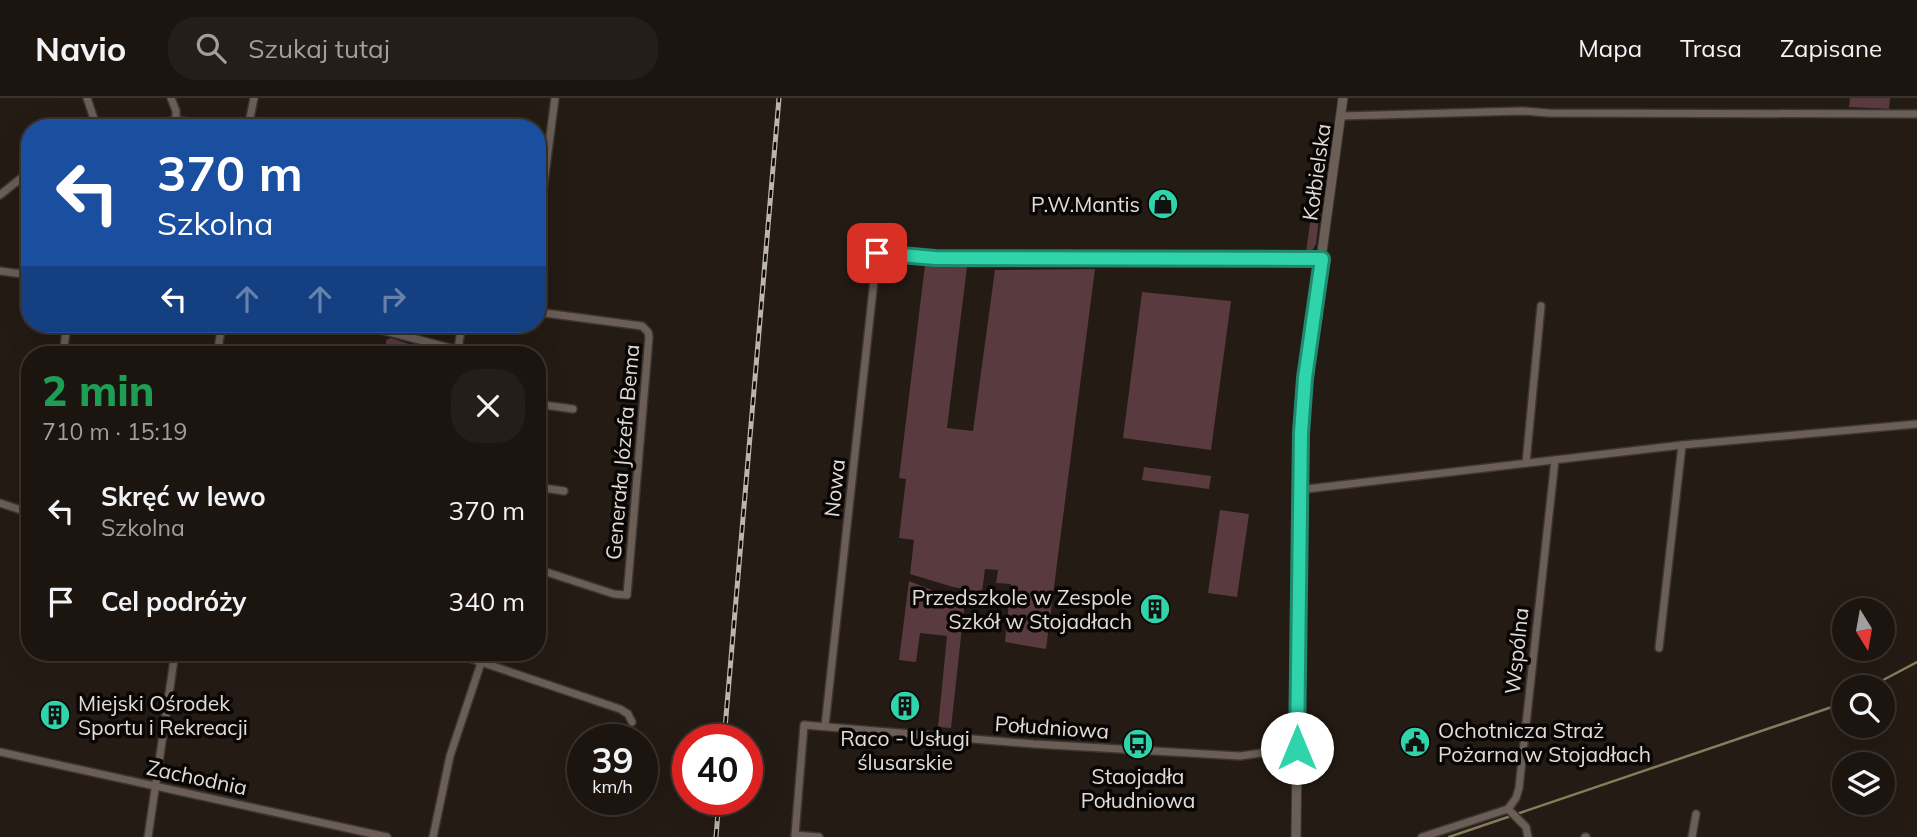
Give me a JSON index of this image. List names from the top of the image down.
{
  "streets": {
    "street": [
      "Kołbielska",
      "Generała Józefa Bema",
      "Nowa",
      "Wspólna",
      "Południowa",
      "Zachodnia"
    ]
  },
  "crossings": [
    ["Kołbielska", "Południowa"],
    ["Nowa", "Południowa"]
  ],
  "places": {
    "shop": ["P.W.Mantis"],
    "building": ["Przedszkole w Zespole Szkół w Stojadłach", "Raco - Usługi ślusarskie", "Miejski Ośrodek Sportu i Rekreacji"],
    "public building": ["Ochotnicza Straż Pożarna w Stojadłach"],
    "bus stop": ["Staojadła Południowa"]
  },
  "north": "bottom",
  "page": {
    "header": "Navio",
    "search": "Szukaj tutaj",
    "nav": ["Mapa", "Trasa", "Zapisane"],
    "turn": ["370 m", "Szkolna"],
    "heading": ["2 min", "710 m · 15:19"],
    "list": [
      {
        "name": "Skręć w lewo",
        "note": "Szkolna",
        "value": "370 m"
      },
      {
        "name": "Cel podróży",
        "value": "340 m"
      }
    ],
    "speed": "39 km/h",
    "limit": "40"
  }
}
